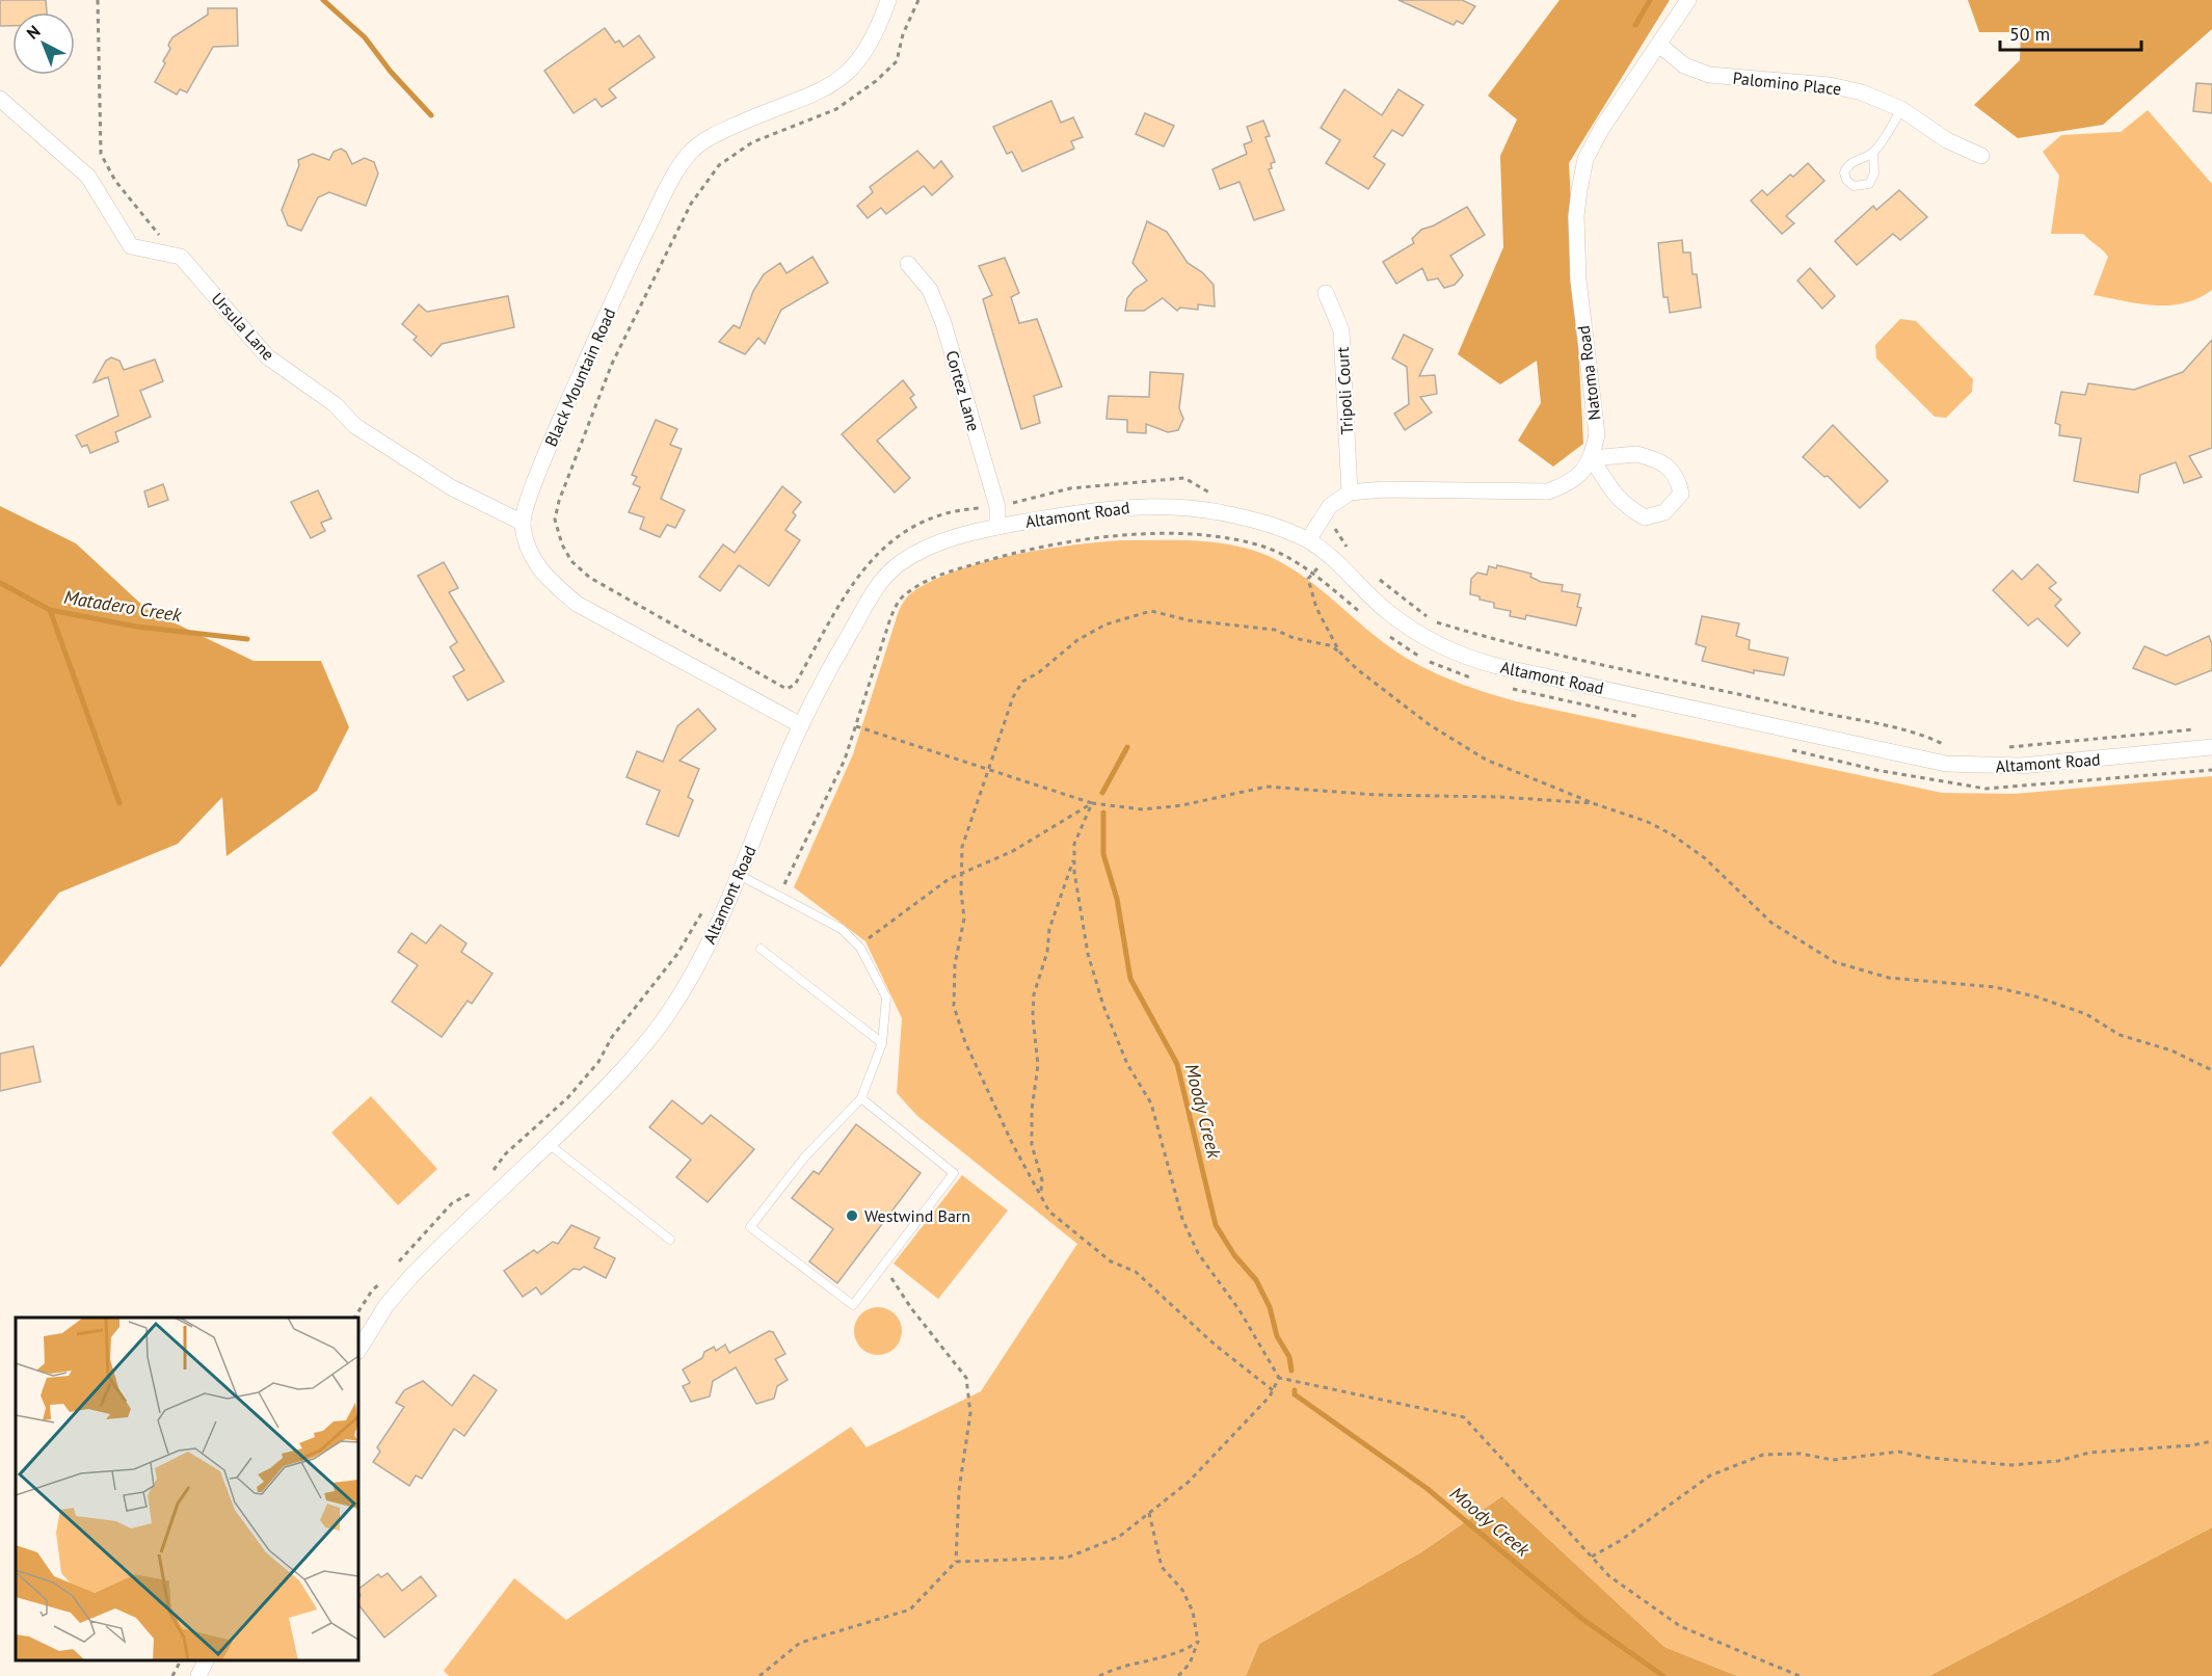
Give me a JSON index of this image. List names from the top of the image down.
{
  "streets": {
    "street": [
      "Palomino Place",
      "Ursula Lane",
      "Natoma Road",
      "Black Mountain Road",
      "Cortez Lane",
      "Tripoli Court",
      "Altamont Road"
    ]
  },
  "crossings": [
    ["Palomino Place", "Natoma Road"],
    ["Ursula Lane", "Black Mountain Road"],
    ["Cortez Lane", "Altamont Road"]
  ],
  "water": ["Matadero Creek", "Moody Creek"],
  "places": ["Westwind Barn"],
  "scale_bar": "50 m",
  "north": "top left"
}
